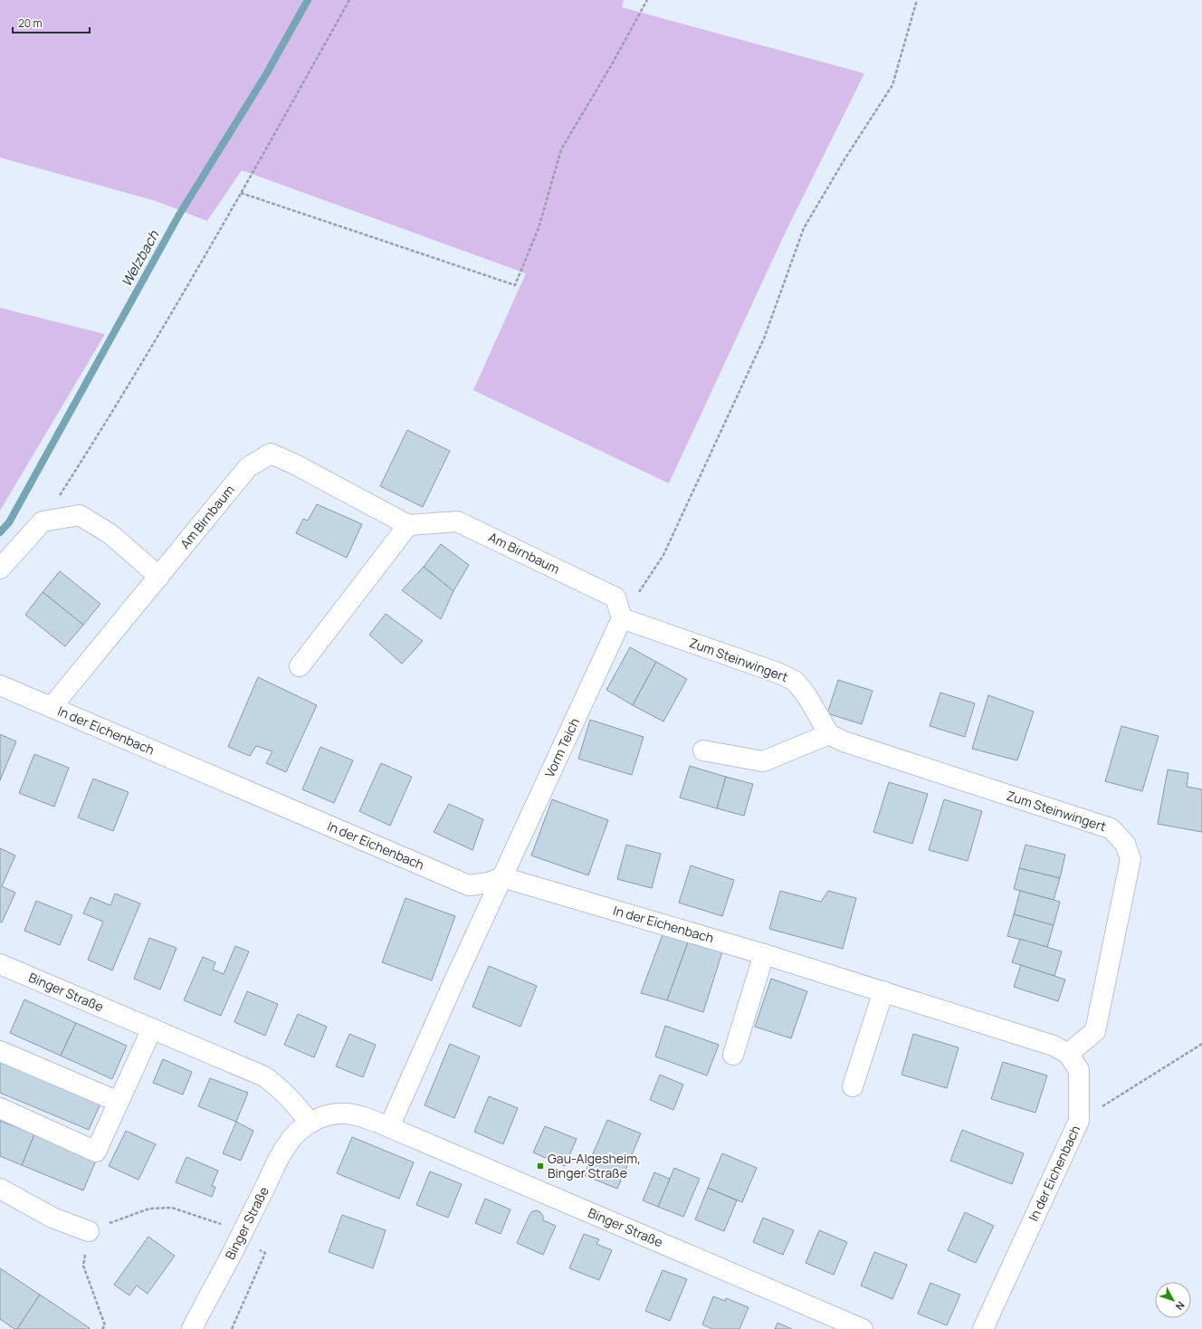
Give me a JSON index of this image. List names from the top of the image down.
{
  "streets": {
    "street": [
      "Am Birnbaum",
      "Zum Steinwingert",
      "In der Eichenbach",
      "Vorm Teich",
      "Binger Straße"
    ]
  },
  "crossings": [
    ["Am Birnbaum", "Zum Steinwingert"],
    ["Am Birnbaum", "In der Eichenbach"],
    ["Am Birnbaum", "Vorm Teich"],
    ["Zum Steinwingert", "In der Eichenbach"],
    ["Zum Steinwingert", "Vorm Teich"],
    ["In der Eichenbach", "Vorm Teich"],
    ["Vorm Teich", "Binger Straße"]
  ],
  "water": ["Welzbach"],
  "places": {
    "transit": ["Gau-Algesheim, Binger Straße"]
  },
  "scale_bar": "20 m",
  "north": "bottom right"
}
